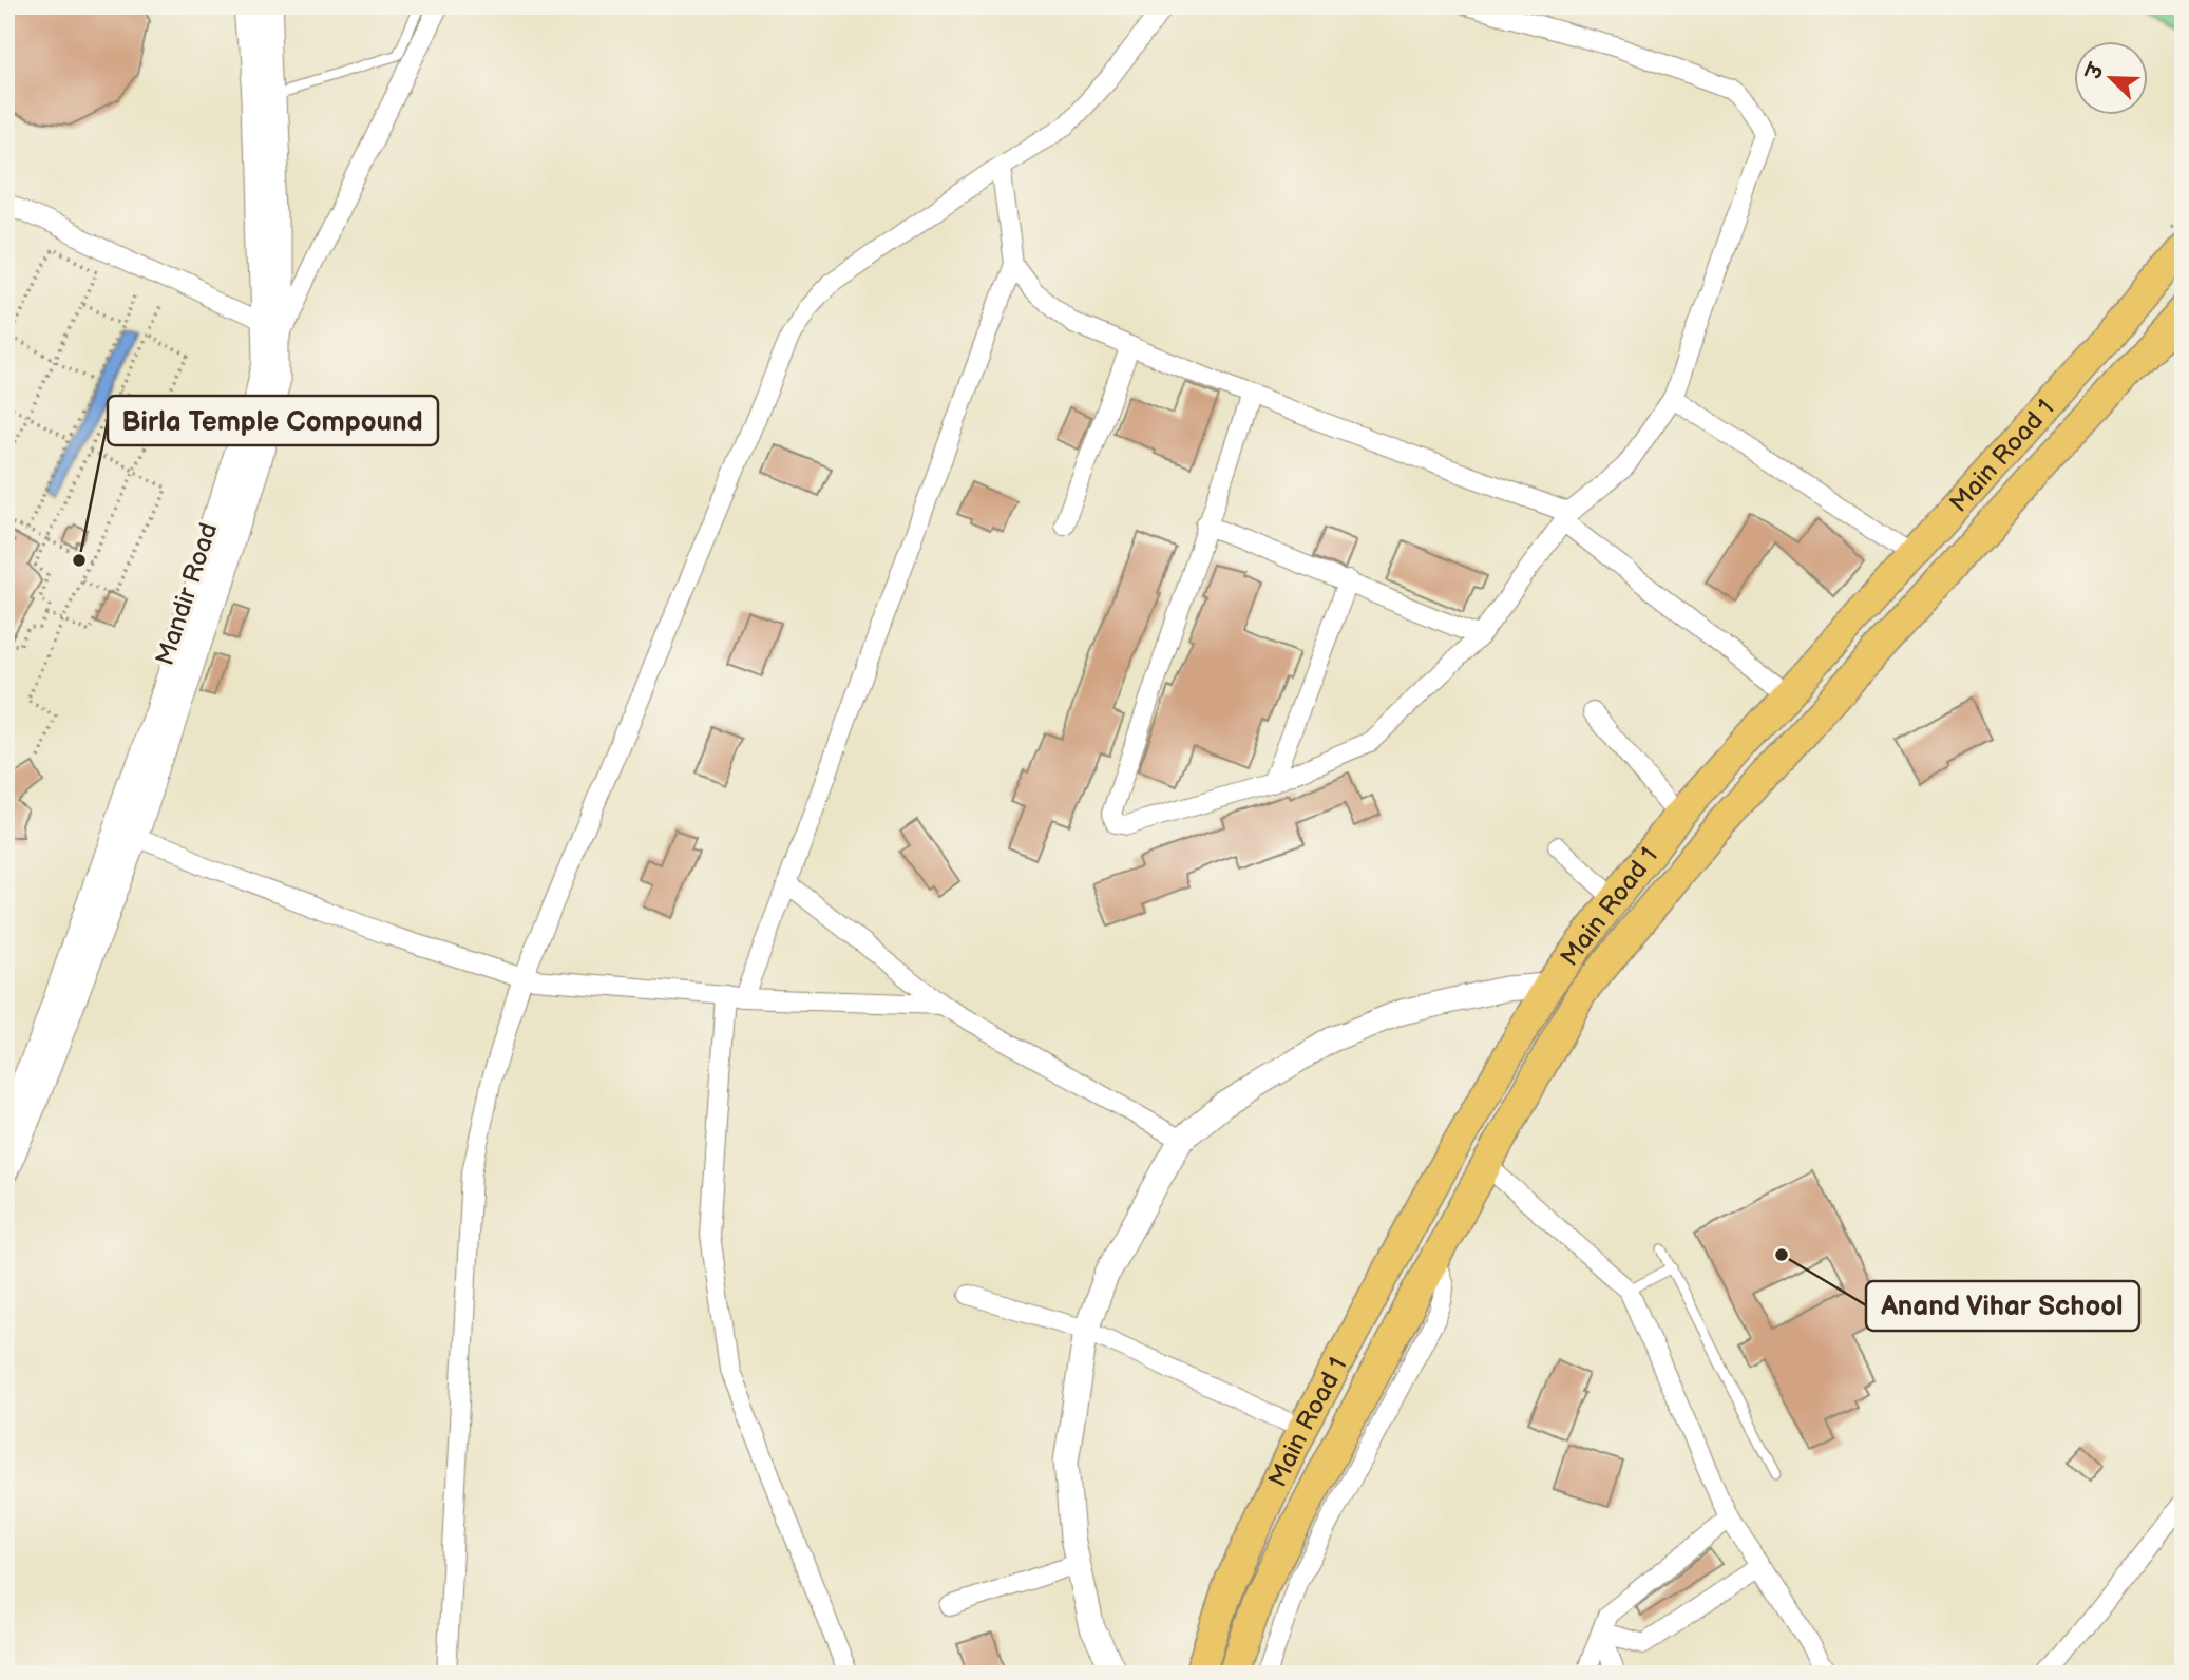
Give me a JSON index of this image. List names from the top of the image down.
{
  "streets": {
    "main road": ["Main Road 1"],
    "street": ["Mandir Road"]
  },
  "places": ["Birla Temple Compound", "Anand Vihar School"],
  "north": "top left"
}
